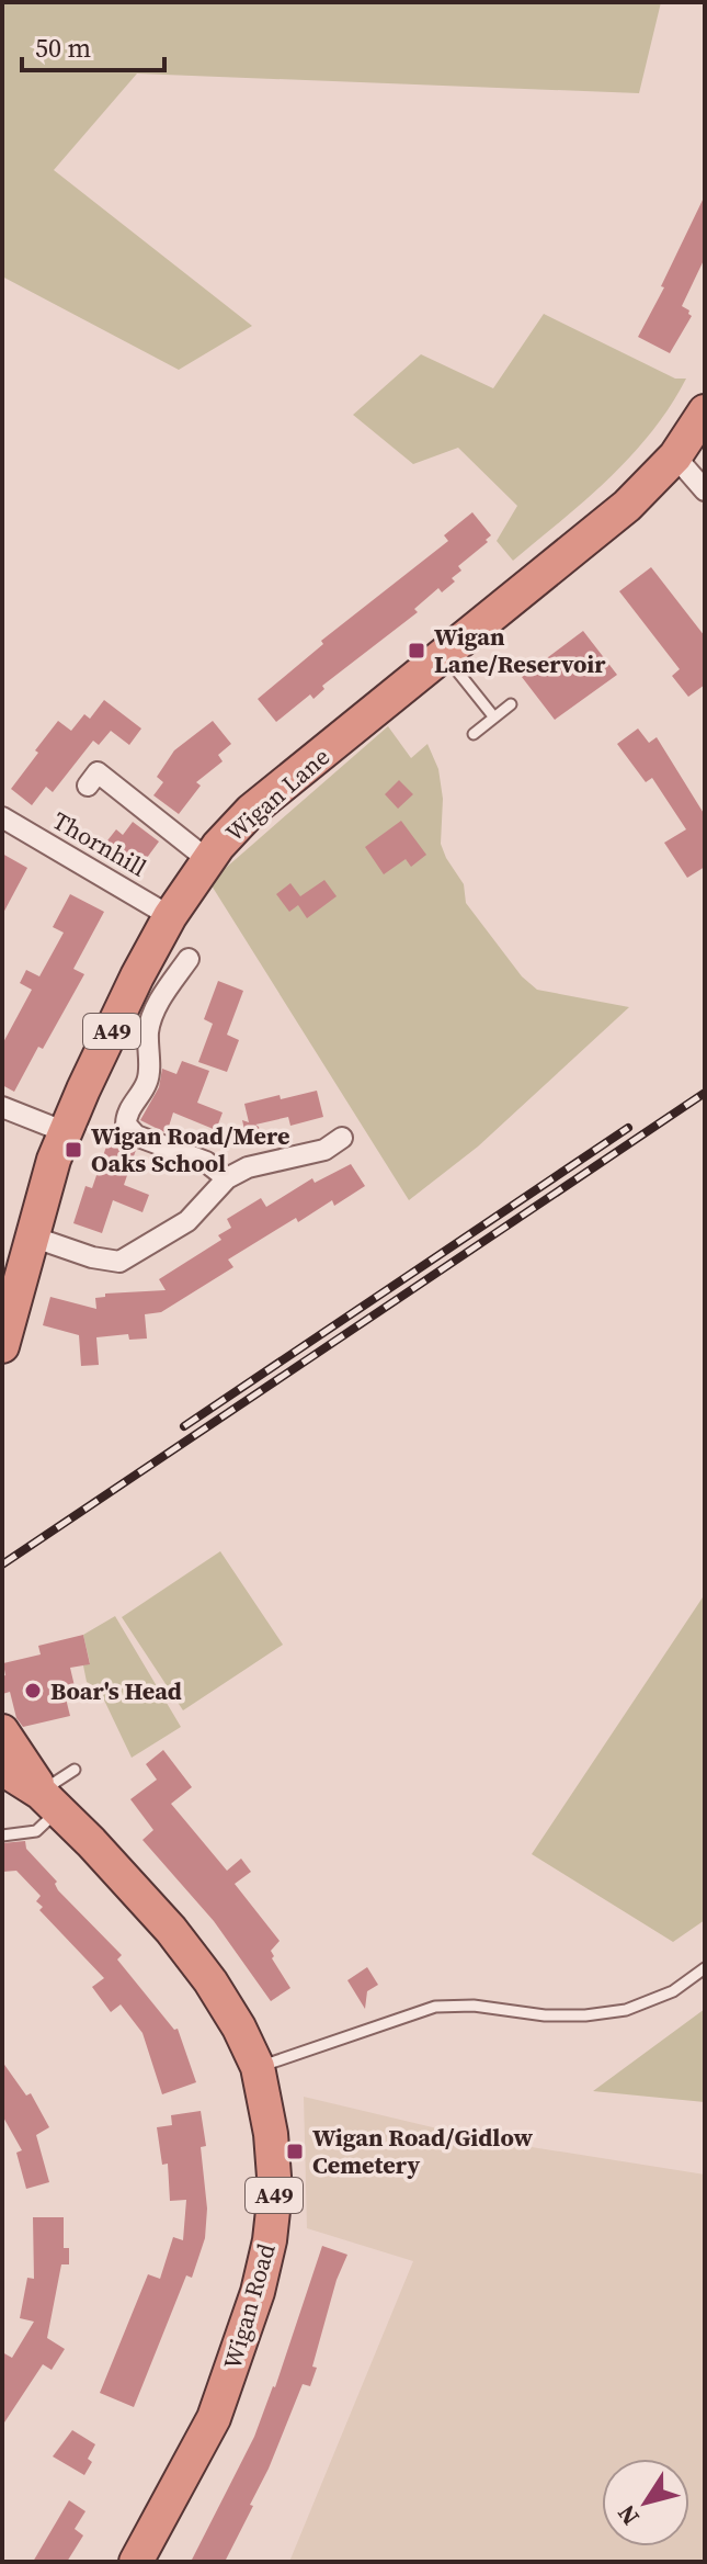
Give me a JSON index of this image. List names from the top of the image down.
{
  "streets": {
    "highway": ["Wigan Lane", "A49", "Wigan Road"],
    "street": ["Thornhill"]
  },
  "crossings": [
    ["Wigan Lane", "Thornhill"]
  ],
  "places": {
    "transit": ["Wigan Lane/Reservoir", "Wigan Road/Mere Oaks School", "Wigan Road/Gidlow Cemetery"],
    "other": ["Boar's Head"]
  },
  "scale_bar": "50 m",
  "north": "bottom left"
}
